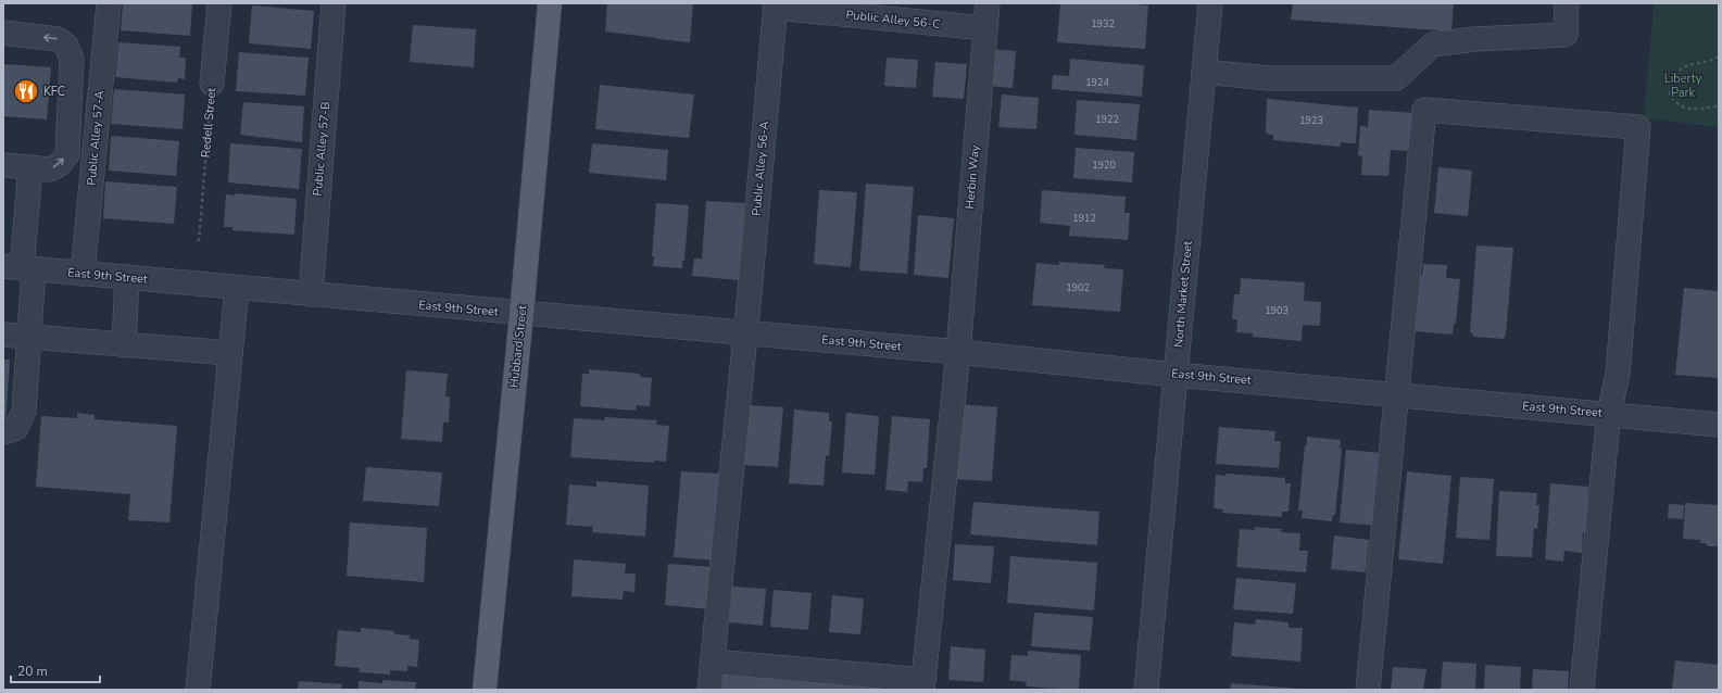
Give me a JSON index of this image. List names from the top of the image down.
{
  "streets": {
    "main road": ["Hubbard Street"],
    "street": [
      "Public Alley 56-C",
      "Redell Street",
      "Public Alley 57-A",
      "Public Alley 57-B",
      "Public Alley 56-A",
      "Herbin Way",
      "East 9th Street",
      "North Market Street"
    ]
  },
  "crossings": [
    ["Public Alley 56-C", "Public Alley 56-A"],
    ["Public Alley 56-C", "Herbin Way"],
    ["Public Alley 57-A", "East 9th Street"],
    ["Public Alley 57-B", "East 9th Street"],
    ["Public Alley 56-A", "East 9th Street"],
    ["Herbin Way", "East 9th Street"],
    ["East 9th Street", "North Market Street"],
    ["East 9th Street", "Hubbard Street"]
  ],
  "parks": ["Liberty Park"],
  "places": {
    "restaurant": ["KFC"]
  },
  "house_numbers": [
    "1932",
    "1924",
    "1922",
    "1923",
    "1920",
    "1912",
    "1902",
    "1903"
  ],
  "scale_bar": "20 m"
}
